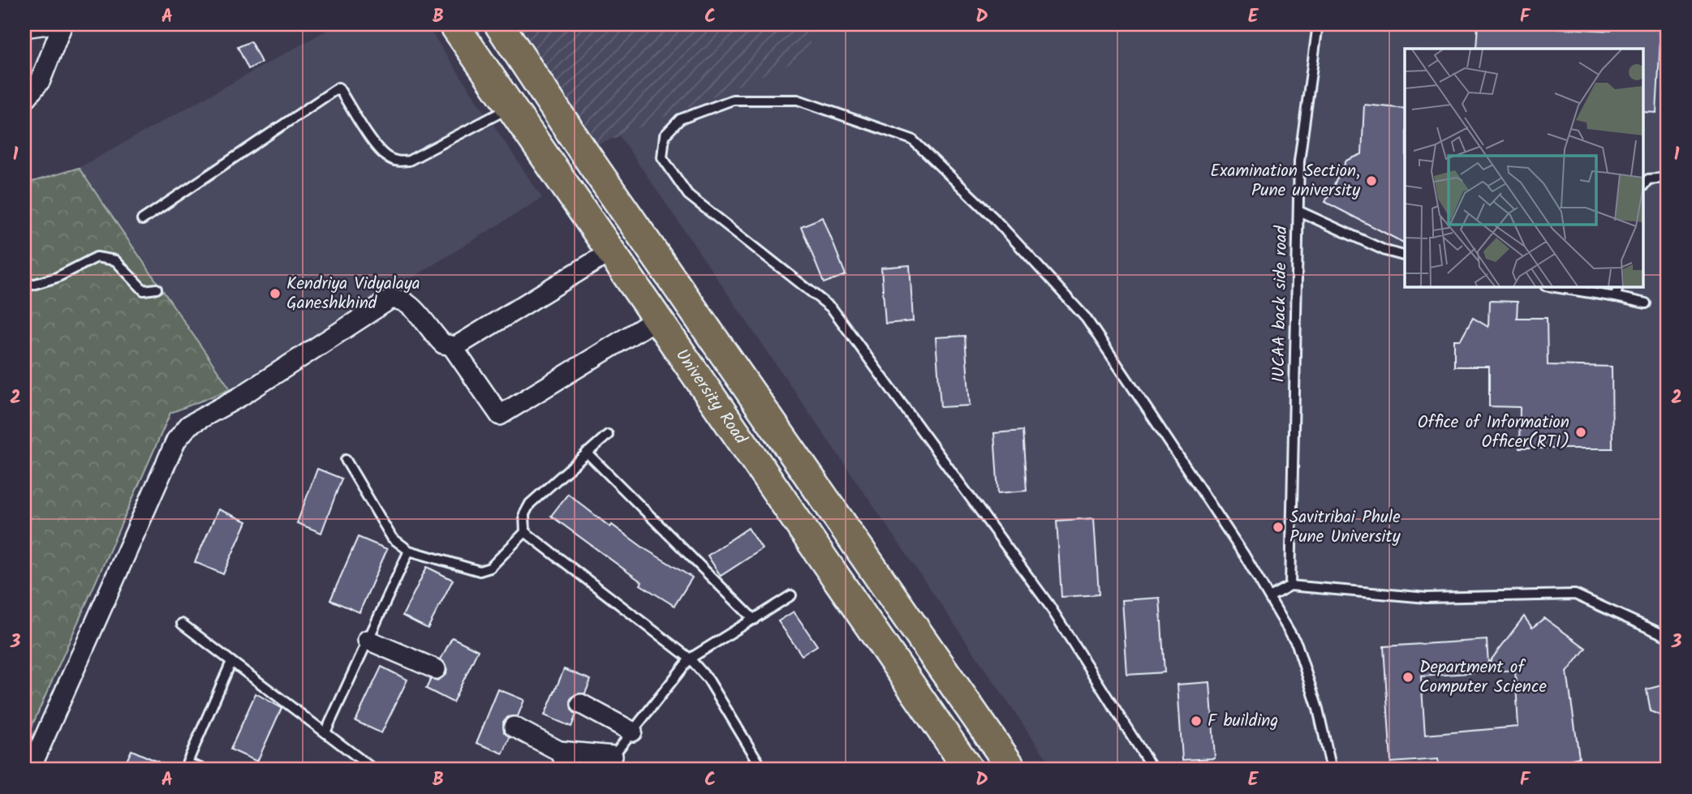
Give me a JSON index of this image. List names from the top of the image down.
{
  "streets": {
    "main road": ["University Road"],
    "lane": ["IUCAA back side road"]
  },
  "places": [
    "Examination Section, Pune university",
    "Kendriya Vidyalaya Ganeshkhind",
    "Office of Information Officer(RTI)",
    "Savitribai Phule Pune University",
    "Department of Computer Science",
    "F building"
  ],
  "grid": {
    "columns": [
      "A",
      "B",
      "C",
      "D",
      "E",
      "F"
    ],
    "rows": ["1", "2", "3"]
  }
}
